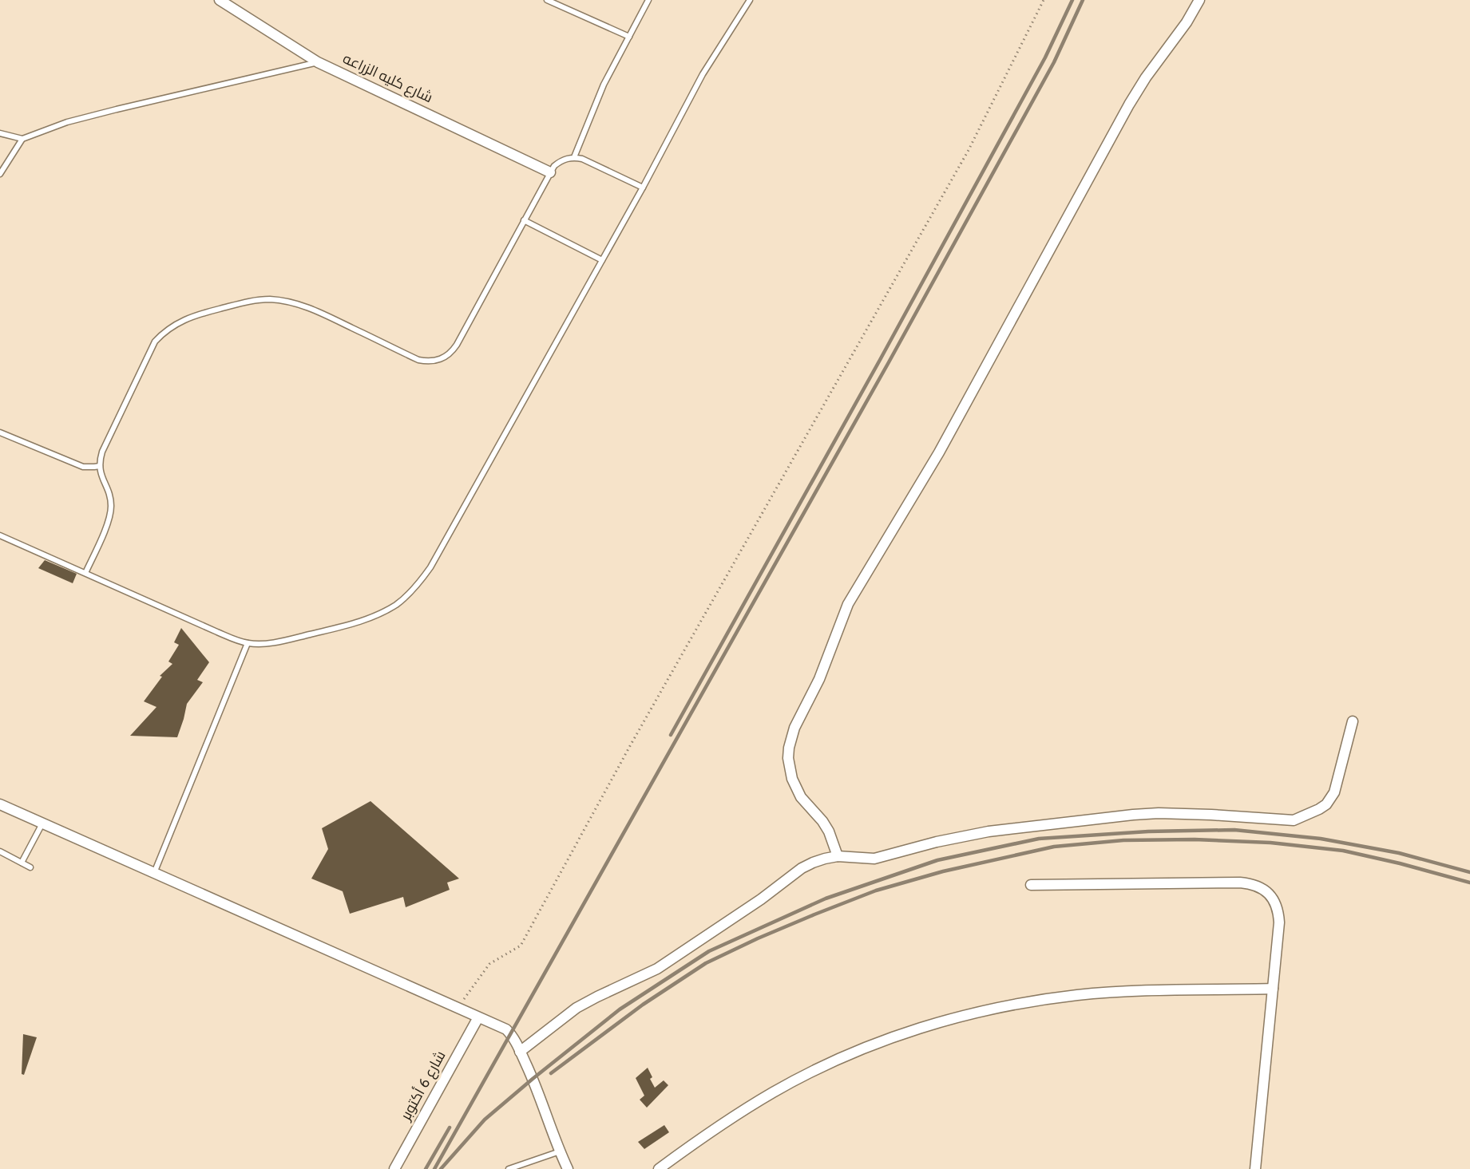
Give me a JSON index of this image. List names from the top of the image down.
{
  "streets": {
    "street": ["شارع كليه الزراعه", "شارع 6 أكتوبر"]
  }
}
